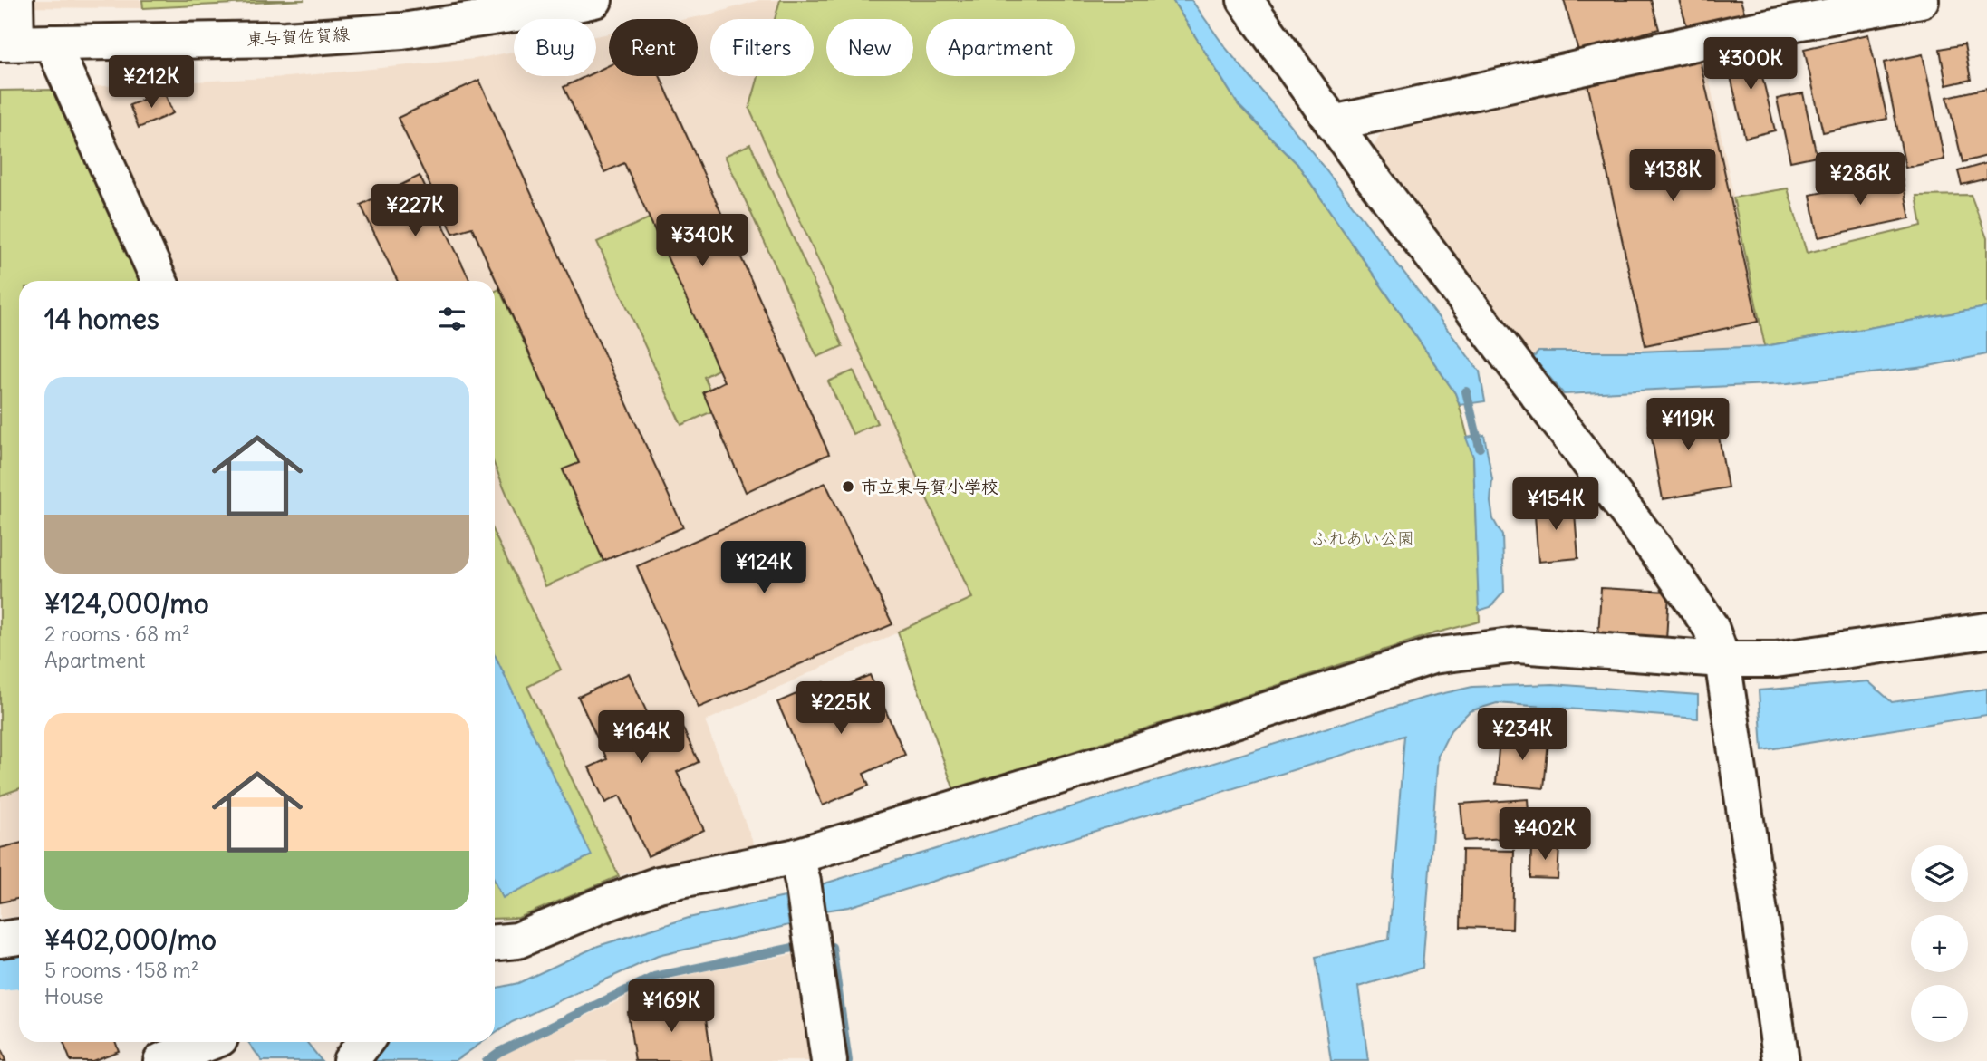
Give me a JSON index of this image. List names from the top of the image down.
{
  "streets": {
    "street": ["東与賀佐賀線"]
  },
  "parks": ["ふれあい公園"],
  "places": ["市立東与賀小学校"],
  "page": {
    "chip": [
      "Buy",
      "Rent",
      "Filters",
      "New",
      "Apartment"
    ],
    "price": [
      "¥300K",
      "¥212K",
      "¥138K",
      "¥286K",
      "¥227K",
      "¥340K",
      "¥119K",
      "¥154K",
      "¥124K",
      "¥225K",
      "¥234K",
      "¥164K",
      "¥402K",
      "¥169K"
    ],
    "heading": "14 homes",
    "list": [
      {
        "name": "¥124,000/mo",
        "note": "2 rooms · 68 m² · Apartment"
      },
      {
        "name": "¥402,000/mo",
        "note": "5 rooms · 158 m² · House"
      }
    ],
    "map_buttons": ["+", "−"]
  }
}
